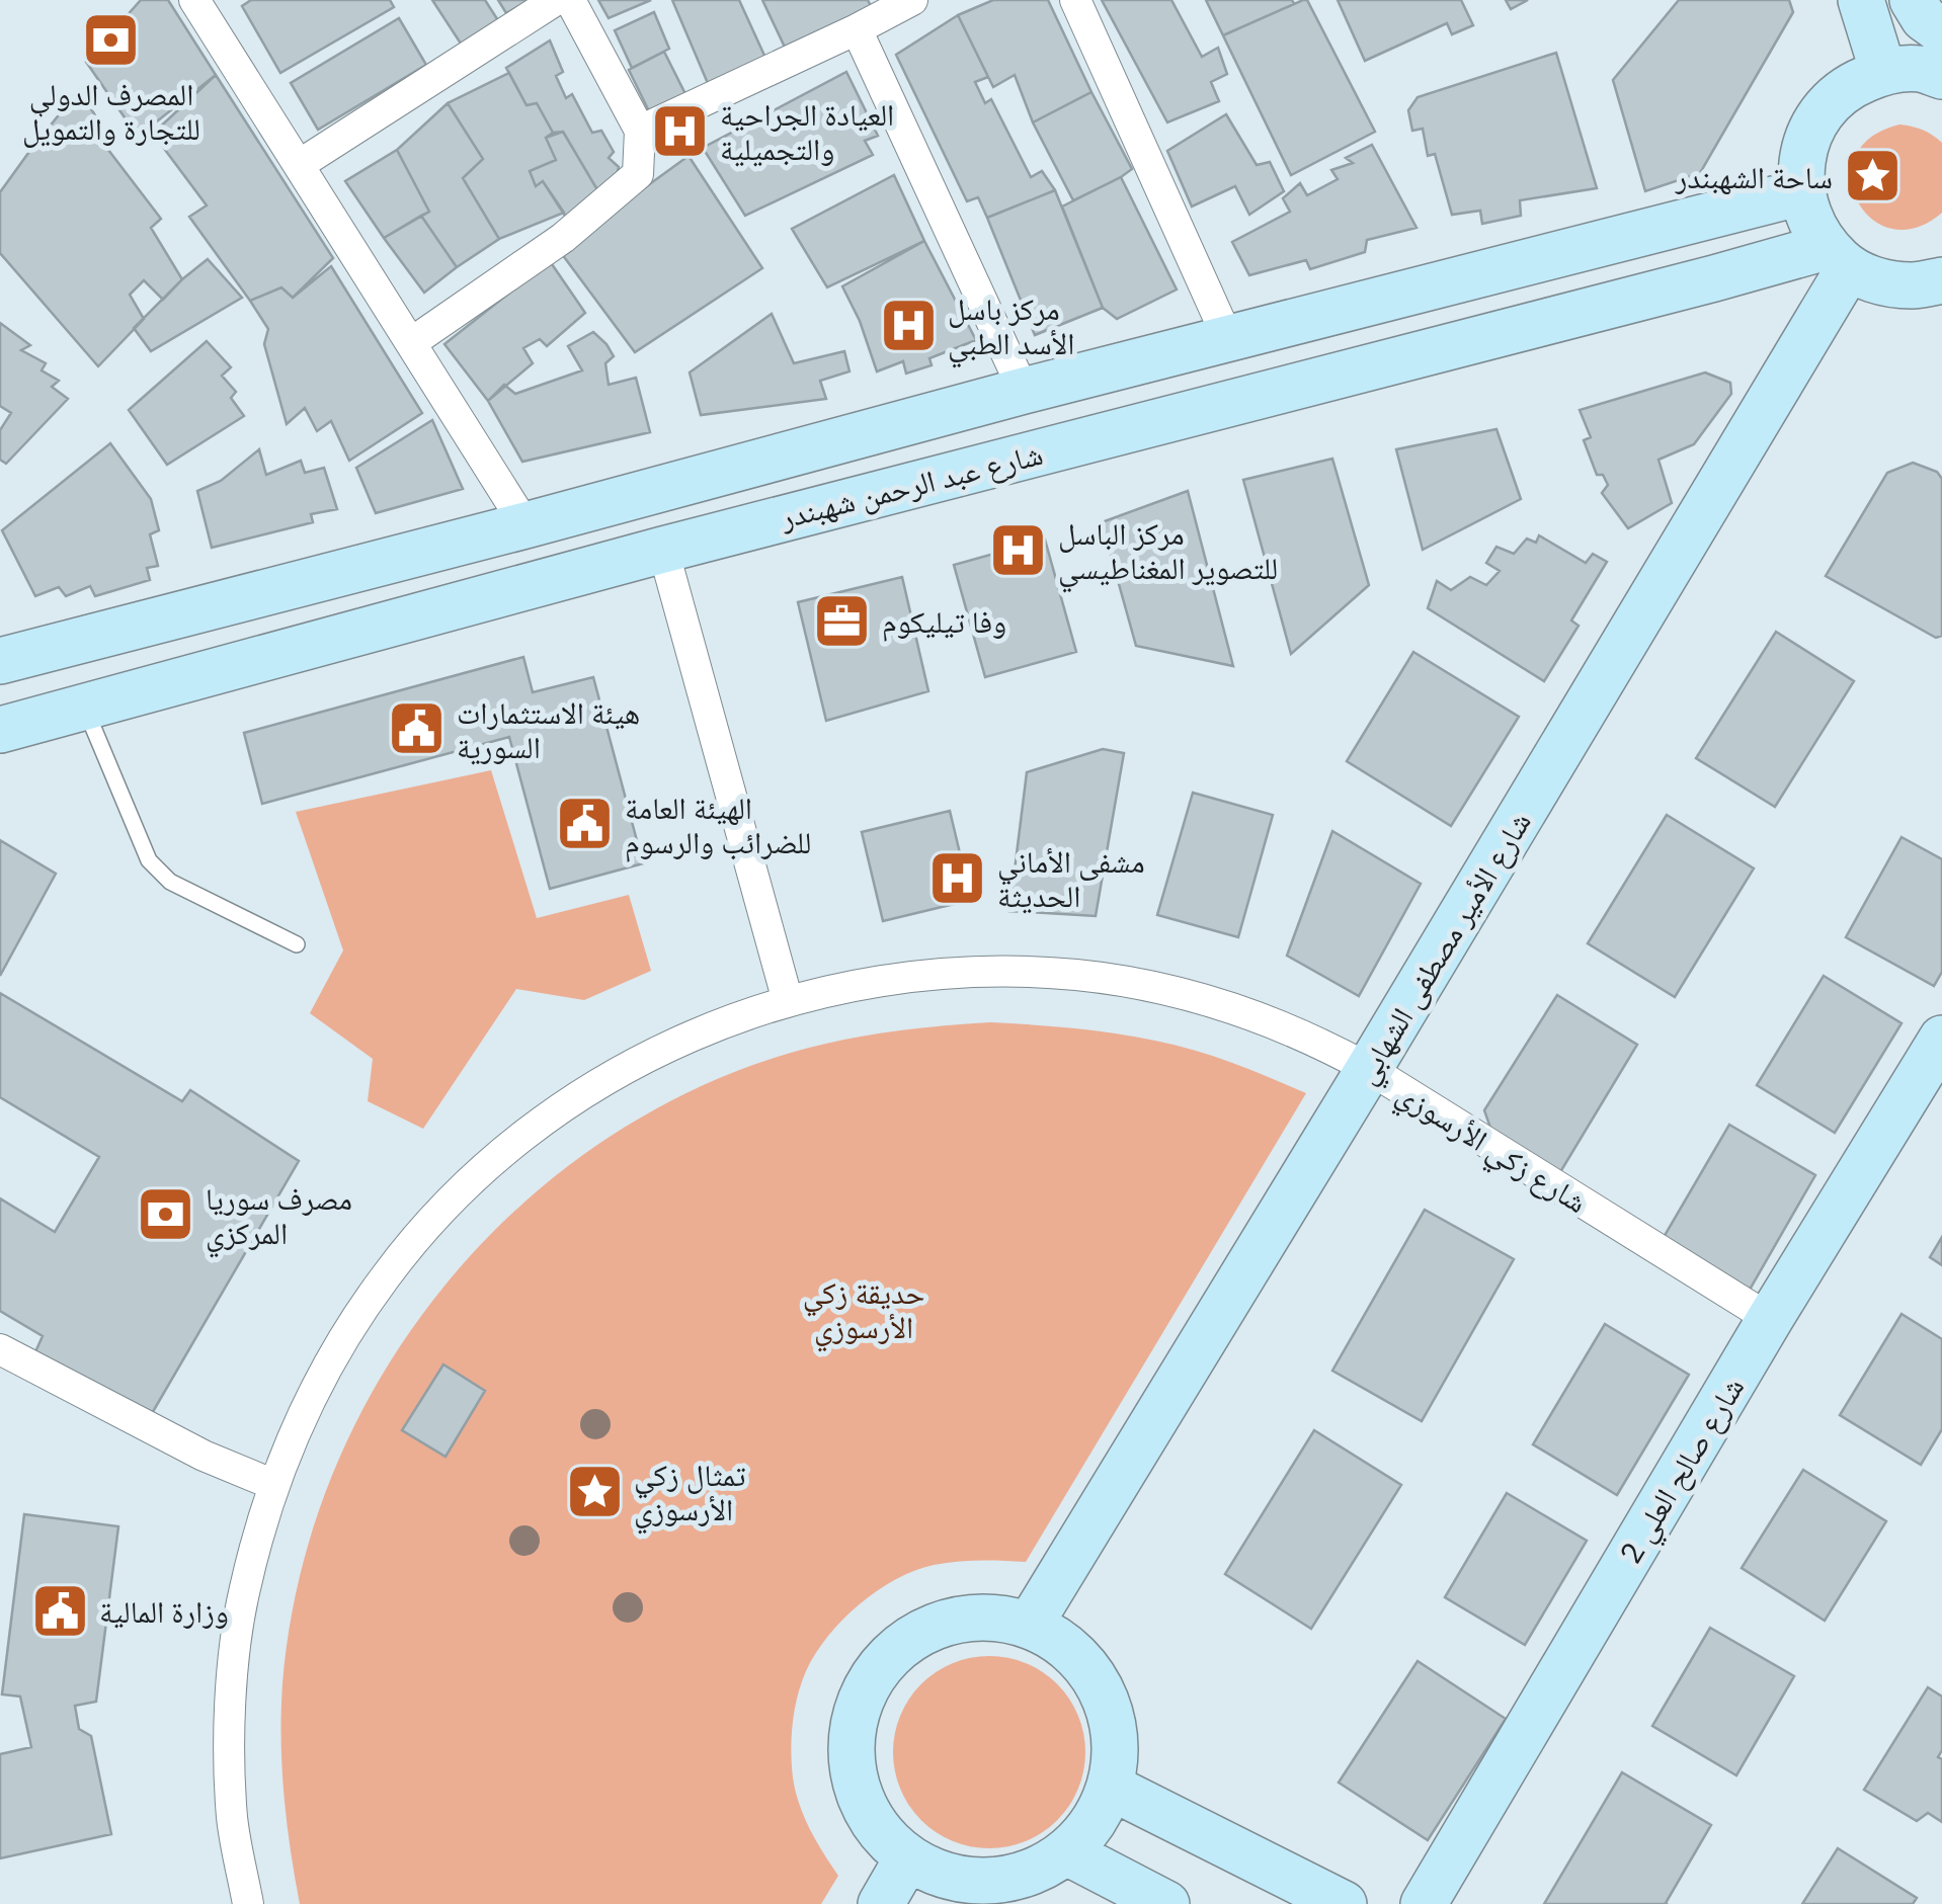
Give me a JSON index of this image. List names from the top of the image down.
{
  "streets": {
    "main road": ["شارع عبد الرحمن شهبندر", "شارع الأمير مصطفى الشهابي", "شارع صالح العلي 2"],
    "street": ["شارع زكي الأرسوزي"]
  },
  "crossings": [
    ["شارع عبد الرحمن شهبندر", "شارع الأمير مصطفى الشهابي"],
    ["شارع الأمير مصطفى الشهابي", "شارع زكي الأرسوزي"],
    ["شارع زكي الأرسوزي", "شارع صالح العلي 2"]
  ],
  "parks": ["حديقة زكي الأرسوزي"],
  "places": {
    "bank": ["المصرف الدولي للتجارة والتمويل", "مصرف سوريا المركزي"],
    "hospital": [
      "العيادة الجراحية والتجميلية",
      "مركز باسل الأسد الطبي",
      "مركز الباسل للتصوير المغناطيسي",
      "مشفى الأماني الحديثة"
    ],
    "place": ["ساحة الشهبندر", "تمثال زكي الأرسوزي"],
    "office": ["وفا تيليكوم"],
    "public building": ["هيئة الاستثمارات السورية", "الهيئة العامة للضرائب والرسوم", "وزارة المالية"]
  }
}
